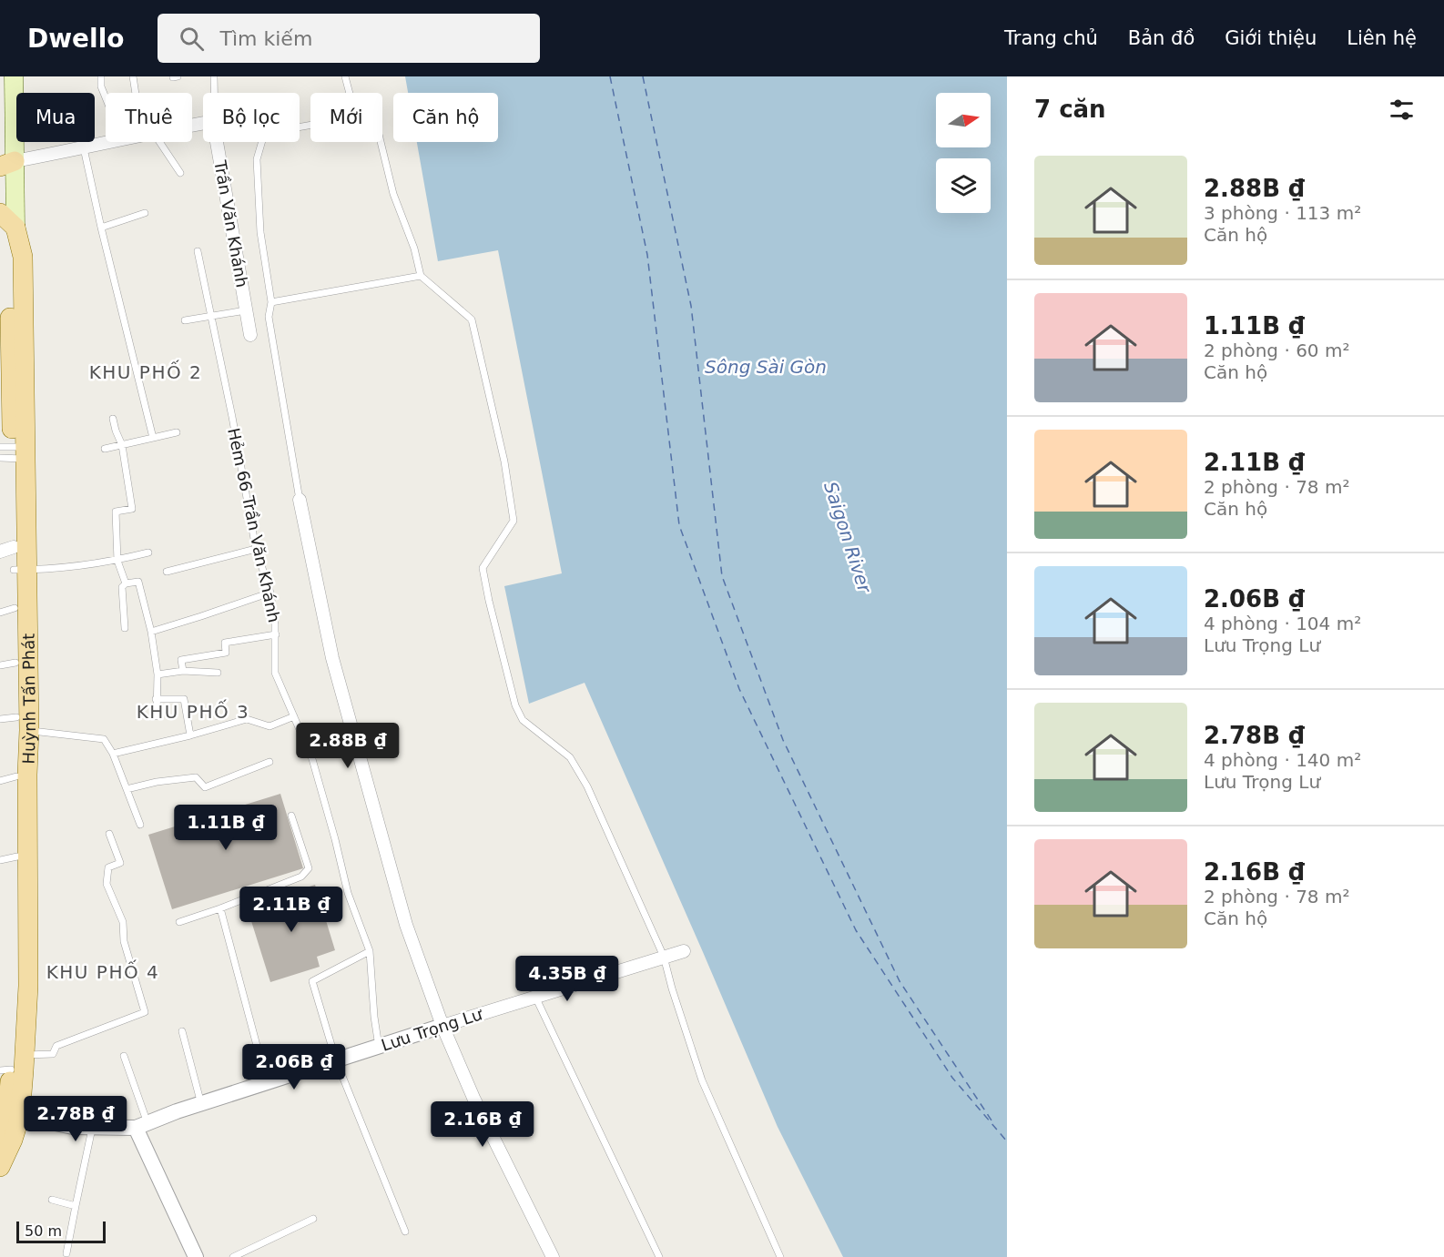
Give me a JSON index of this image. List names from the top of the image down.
{
  "streets": {
    "main road": ["Huỳnh Tấn Phát"],
    "street": ["Trần Văn Khánh", "Lưu Trọng Lư"],
    "lane": ["Hẻm 66 Trần Văn Khánh"]
  },
  "crossings": [
    ["Huỳnh Tấn Phát", "Lưu Trọng Lư"]
  ],
  "districts": ["KHU PHỐ 2", "KHU PHỐ 3", "KHU PHỐ 4"],
  "water": ["Sông Sài Gòn", "Saigon River"],
  "scale_bar": "50 m",
  "north": "right",
  "page": {
    "header": "Dwello",
    "search": "Tìm kiếm",
    "nav": [
      "Trang chủ",
      "Bản đồ",
      "Giới thiệu",
      "Liên hệ"
    ],
    "heading": "7 căn",
    "chip": [
      "Mua",
      "Thuê",
      "Bộ lọc",
      "Mới",
      "Căn hộ"
    ],
    "list": [
      {
        "name": "2.88B ₫",
        "note": "3 phòng · 113 m² · Căn hộ"
      },
      {
        "name": "1.11B ₫",
        "note": "2 phòng · 60 m² · Căn hộ"
      },
      {
        "name": "2.11B ₫",
        "note": "2 phòng · 78 m² · Căn hộ"
      },
      {
        "name": "2.06B ₫",
        "note": "4 phòng · 104 m² · Lưu Trọng Lư"
      },
      {
        "name": "2.78B ₫",
        "note": "4 phòng · 140 m² · Lưu Trọng Lư"
      },
      {
        "name": "2.16B ₫",
        "note": "2 phòng · 78 m² · Căn hộ"
      }
    ],
    "price": [
      "2.88B ₫",
      "1.11B ₫",
      "2.11B ₫",
      "4.35B ₫",
      "2.06B ₫",
      "2.78B ₫",
      "2.16B ₫"
    ],
    "scale": "50 m"
  }
}
